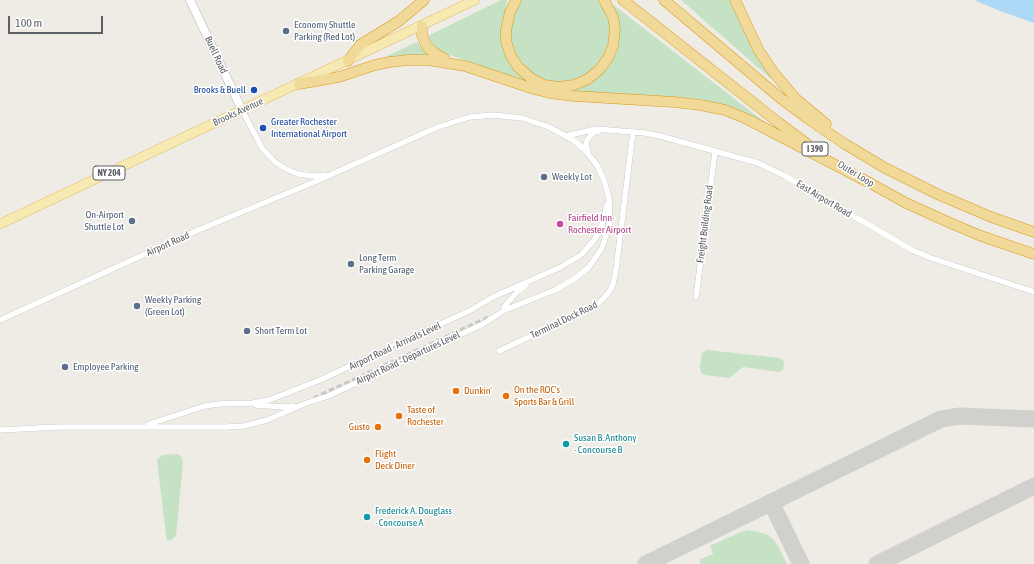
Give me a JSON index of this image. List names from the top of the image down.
{
  "streets": {
    "highway": ["I 390", "Outer Loop"],
    "main road": ["Brooks Avenue", "NY 204"],
    "street": [
      "Buell Road",
      "East Airport Road",
      "Freight Building Road",
      "Airport Road",
      "Terminal Dock Road",
      "Airport Road - Arrivals Level",
      "Airport Road - Departures Level"
    ]
  },
  "crossings": [
    ["Buell Road", "Brooks Avenue"],
    ["Buell Road", "Airport Road"],
    ["Brooks Avenue", "Airport Road"],
    ["East Airport Road", "Freight Building Road"],
    ["East Airport Road", "Airport Road"],
    ["East Airport Road", "Terminal Dock Road"],
    ["Airport Road", "Airport Road - Arrivals Level"],
    ["Airport Road", "Airport Road - Departures Level"],
    ["Airport Road - Arrivals Level", "Airport Road - Departures Level"]
  ],
  "places": [
    "Economy Shuttle Parking (Red Lot)",
    "Brooks & Buell",
    "Greater Rochester International Airport",
    "Weekly Lot",
    "On-Airport Shuttle Lot",
    "Fairfield Inn- Rochester Airport",
    "Long Term Parking Garage",
    "Weekly Parking (Green Lot)",
    "Short Term Lot",
    "Employee Parking",
    "Dunkin'",
    "On the ROC's Sports Bar & Grill",
    "Taste of Rochester",
    "Gusto",
    "Susan B. Anthony - Concourse B",
    "Flight Deck Diner",
    "Frederick A. Douglass - Concourse A"
  ],
  "scale_bar": "100 m"
}
